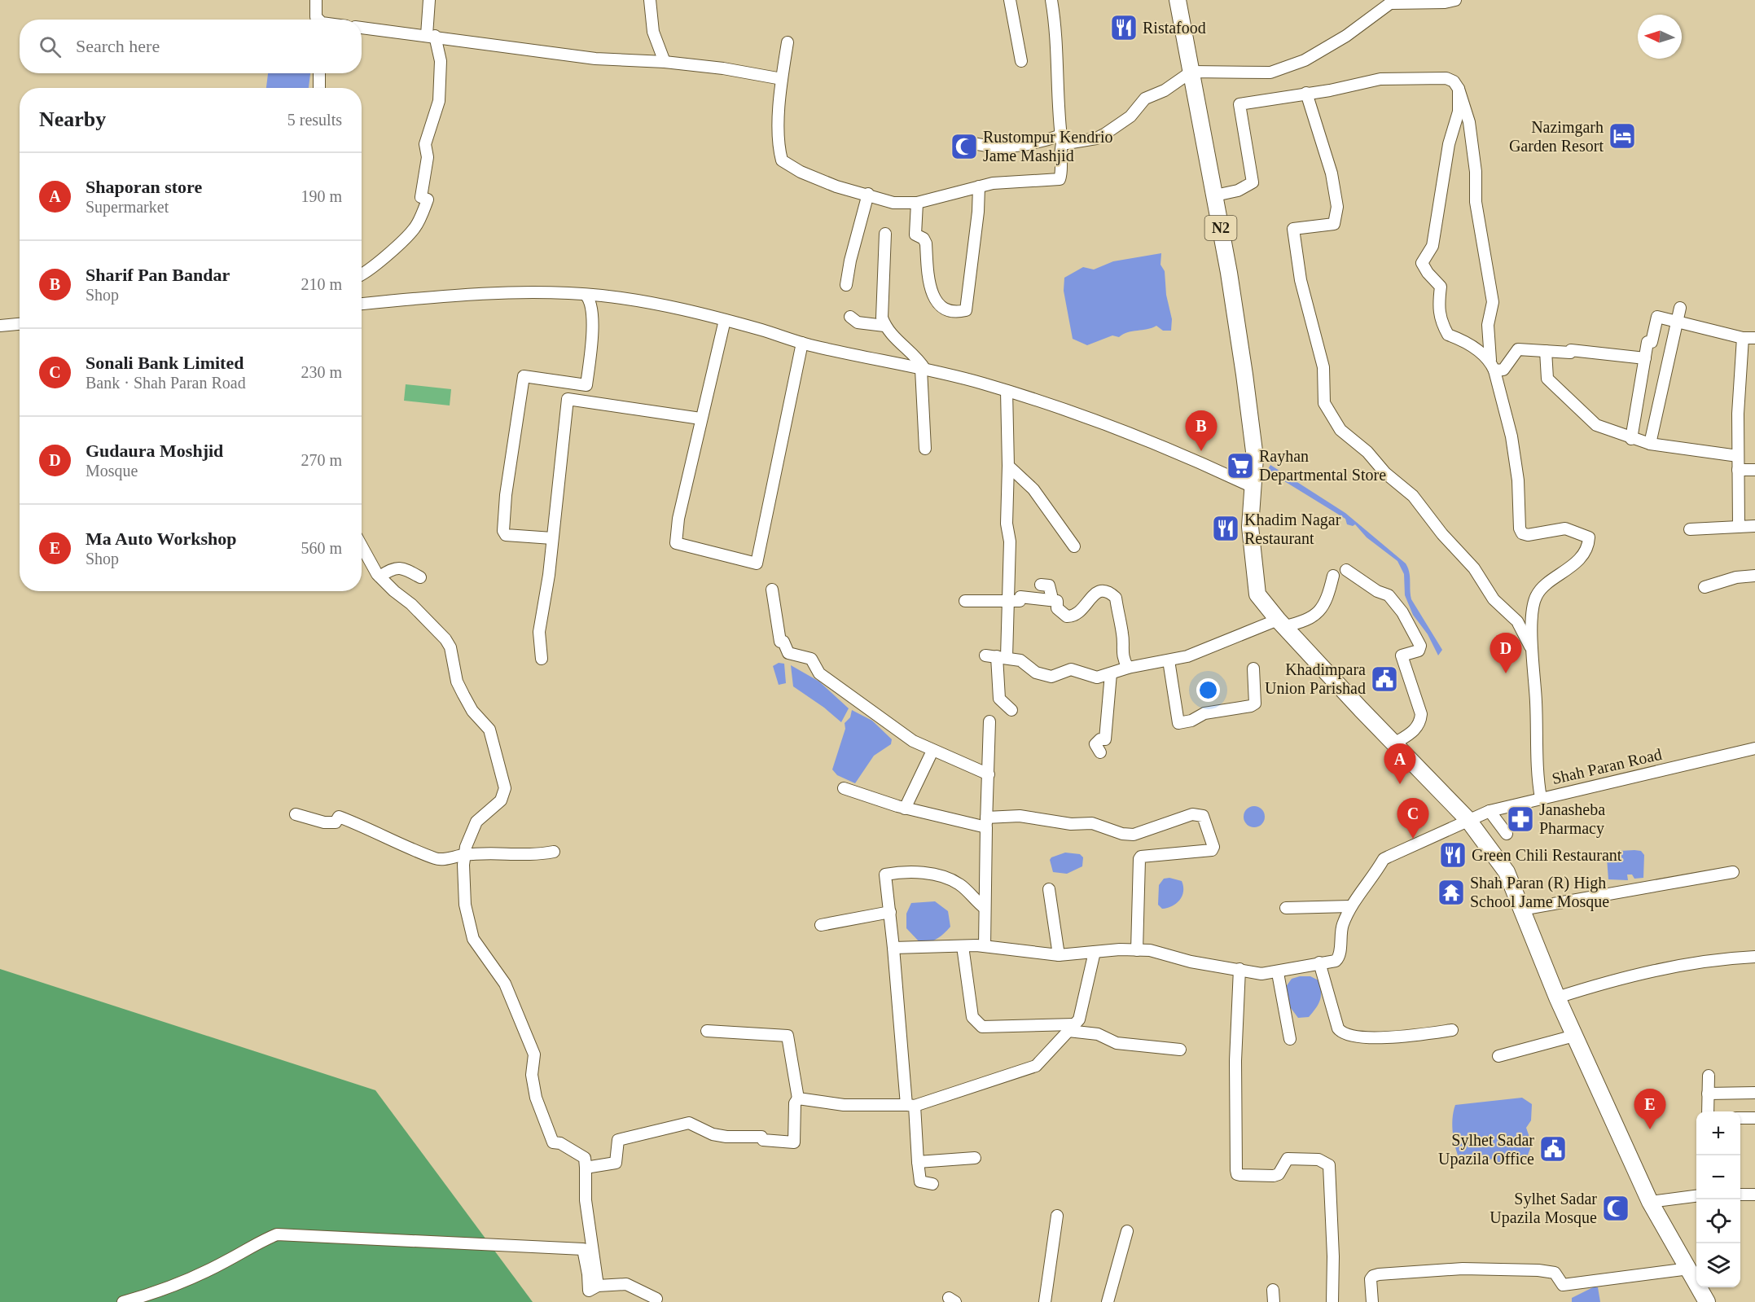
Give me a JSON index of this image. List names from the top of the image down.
{
  "streets": {
    "highway": ["N2"],
    "street": ["Shah Paran Road"]
  },
  "crossings": [
    ["N2", "Shah Paran Road"]
  ],
  "places": {
    "restaurant": ["Ristafood", "Khadim Nagar Restaurant", "Green Chili Restaurant"],
    "hotel": ["Nazimgarh Garden Resort"],
    "mosque": ["Rustompur Kendrio Jame Mashjid", "Sylhet Sadar Upazila Mosque"],
    "supermarket": ["Rayhan Departmental Store"],
    "public building": ["Khadimpara Union Parishad", "Sylhet Sadar Upazila Office"],
    "pharmacy": ["Janasheba Pharmacy"],
    "temple": ["Shah Paran (R) High School Jame Mosque"]
  },
  "north": "left",
  "page": {
    "search": "Search here",
    "heading": ["Nearby", "5 results"],
    "list": [
      {
        "mark": "A",
        "name": "Shaporan store",
        "note": "Supermarket",
        "value": "190 m"
      },
      {
        "mark": "B",
        "name": "Sharif Pan Bandar",
        "note": "Shop",
        "value": "210 m"
      },
      {
        "mark": "C",
        "name": "Sonali Bank Limited",
        "note": "Bank · Shah Paran Road",
        "value": "230 m"
      },
      {
        "mark": "D",
        "name": "Gudaura Moshjid",
        "note": "Mosque",
        "value": "270 m"
      },
      {
        "mark": "E",
        "name": "Ma Auto Workshop",
        "note": "Shop",
        "value": "560 m"
      }
    ],
    "pins": [
      "B",
      "D",
      "A",
      "C",
      "E"
    ],
    "map_buttons": ["+", "−"]
  }
}
